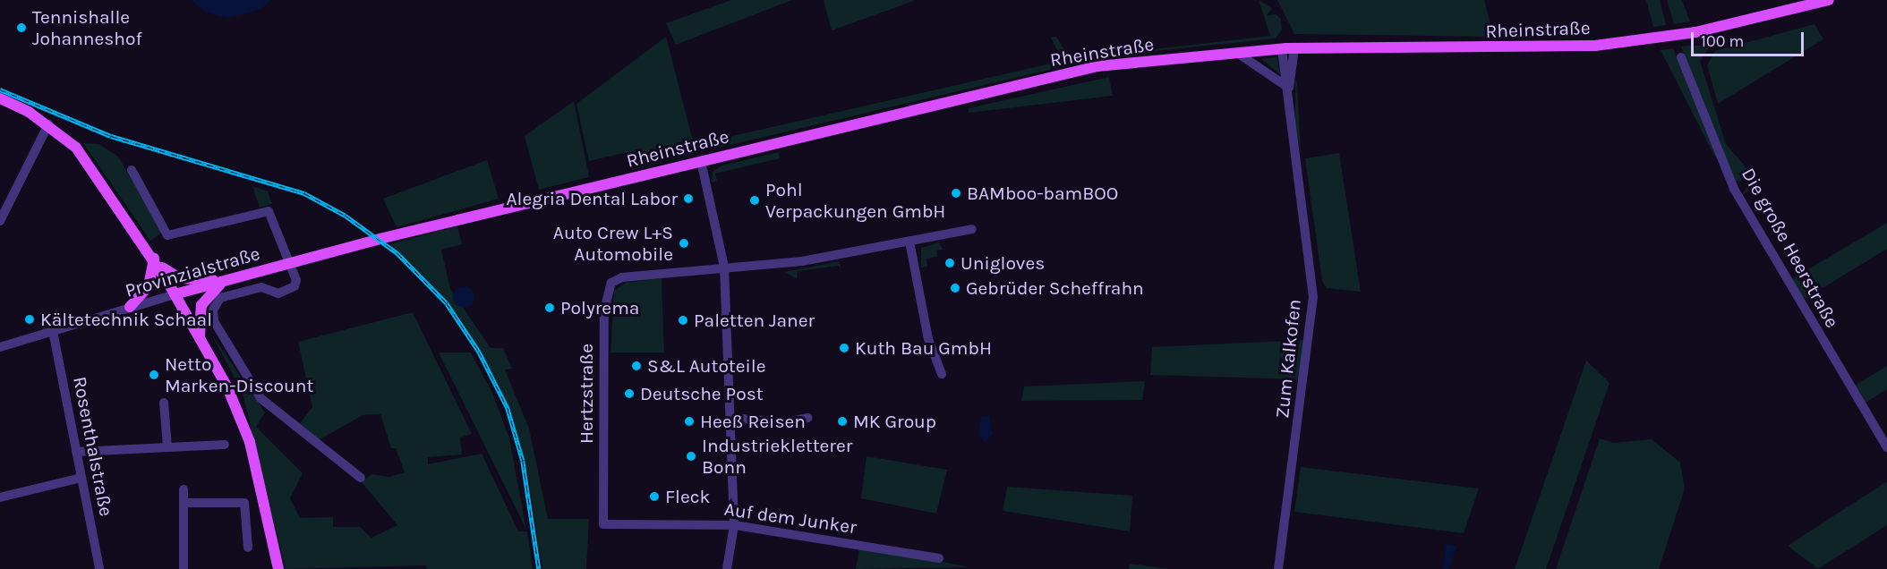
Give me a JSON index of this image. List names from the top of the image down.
{
  "streets": {
    "main road": ["Rheinstraße", "Provinzialstraße"],
    "street": [
      "Die große Heerstraße",
      "Zum Kalkofen",
      "Hertzstraße",
      "Rosenthalstraße",
      "Auf dem Junker"
    ]
  },
  "crossings": [
    ["Rheinstraße", "Provinzialstraße"],
    ["Rheinstraße", "Zum Kalkofen"],
    ["Provinzialstraße", "Rosenthalstraße"],
    ["Hertzstraße", "Auf dem Junker"]
  ],
  "places": [
    "Tennishalle Johanneshof",
    "BAMboo-bamBOO",
    "Alegria Dental Labor",
    "Pohl Verpackungen GmbH",
    "Auto Crew L+S Automobile",
    "Unigloves",
    "Gebrüder Scheffrahn",
    "Polyrema",
    "Kältetechnik Schaal",
    "Paletten Janer",
    "Kuth Bau GmbH",
    "S&L Autoteile",
    "Netto Marken-Discount",
    "Deutsche Post",
    "Heeß Reisen",
    "MK Group",
    "Industriekletterer Bonn",
    "Fleck"
  ],
  "scale_bar": "100 m"
}
